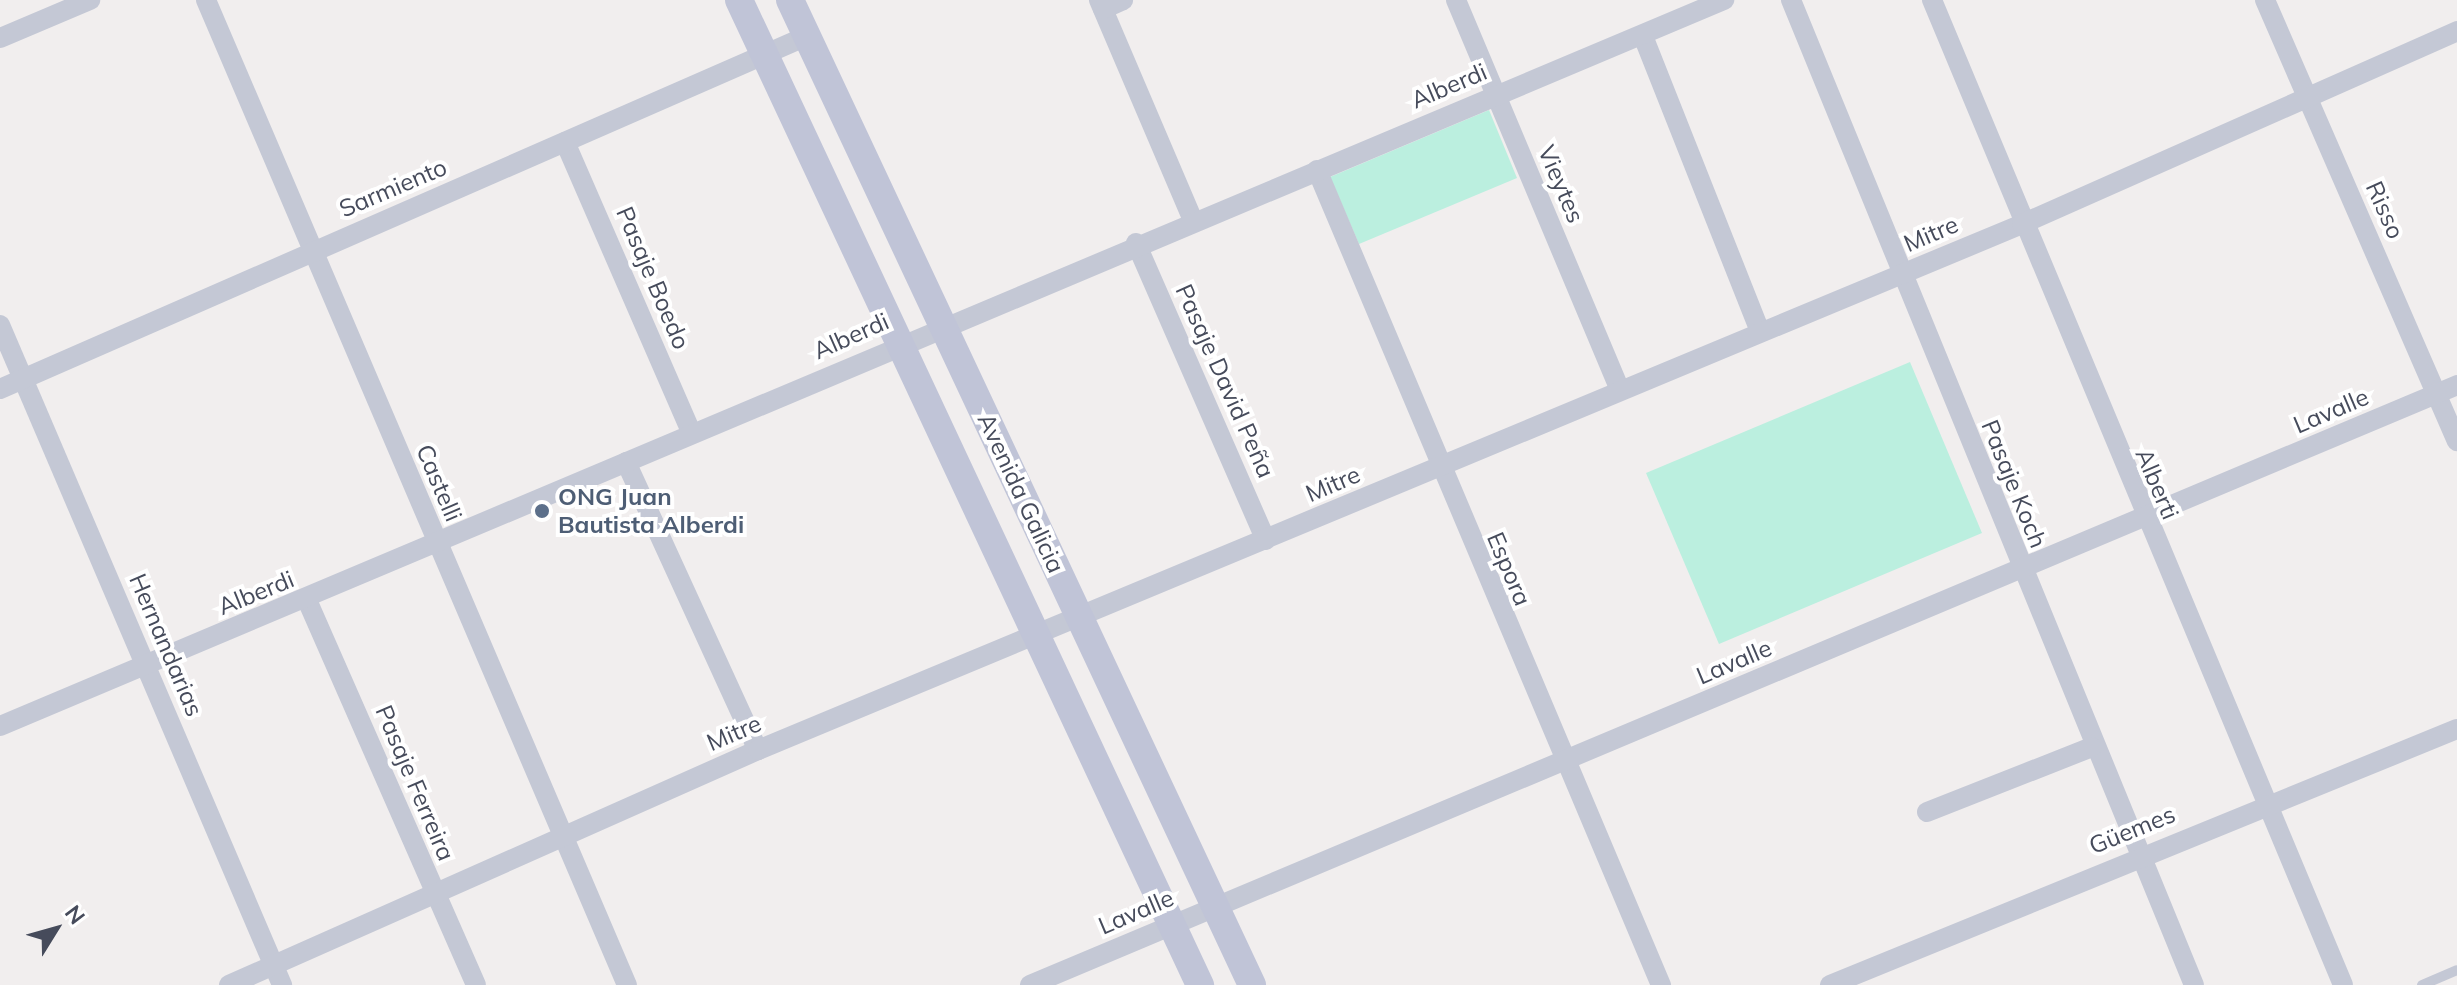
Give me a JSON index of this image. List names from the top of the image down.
{
  "streets": {
    "main road": ["Avenida Galicia"],
    "street": [
      "Alberdi",
      "Vieytes",
      "Sarmiento",
      "Risso",
      "Mitre",
      "Pasaje Boedo",
      "Pasaje David Peña",
      "Lavalle",
      "Castelli",
      "Pasaje Koch",
      "Alberti",
      "Espora",
      "Hernandarias",
      "Pasaje Ferreira",
      "Güemes"
    ]
  },
  "crossings": [
    ["Alberdi", "Vieytes"],
    ["Alberdi", "Pasaje Boedo"],
    ["Alberdi", "Pasaje David Peña"],
    ["Alberdi", "Castelli"],
    ["Alberdi", "Avenida Galicia"],
    ["Alberdi", "Espora"],
    ["Alberdi", "Hernandarias"],
    ["Alberdi", "Pasaje Ferreira"],
    ["Vieytes", "Mitre"],
    ["Sarmiento", "Pasaje Boedo"],
    ["Sarmiento", "Castelli"],
    ["Sarmiento", "Avenida Galicia"],
    ["Sarmiento", "Hernandarias"],
    ["Risso", "Mitre"],
    ["Risso", "Lavalle"],
    ["Mitre", "Pasaje David Peña"],
    ["Mitre", "Castelli"],
    ["Mitre", "Pasaje Koch"],
    ["Mitre", "Alberti"],
    ["Mitre", "Avenida Galicia"],
    ["Mitre", "Espora"],
    ["Mitre", "Hernandarias"],
    ["Mitre", "Pasaje Ferreira"],
    ["Lavalle", "Pasaje Koch"],
    ["Lavalle", "Alberti"],
    ["Lavalle", "Avenida Galicia"],
    ["Lavalle", "Espora"],
    ["Pasaje Koch", "Güemes"],
    ["Alberti", "Güemes"]
  ],
  "places": ["ONG Juan Bautista Alberdi"],
  "north": "top right"
}
